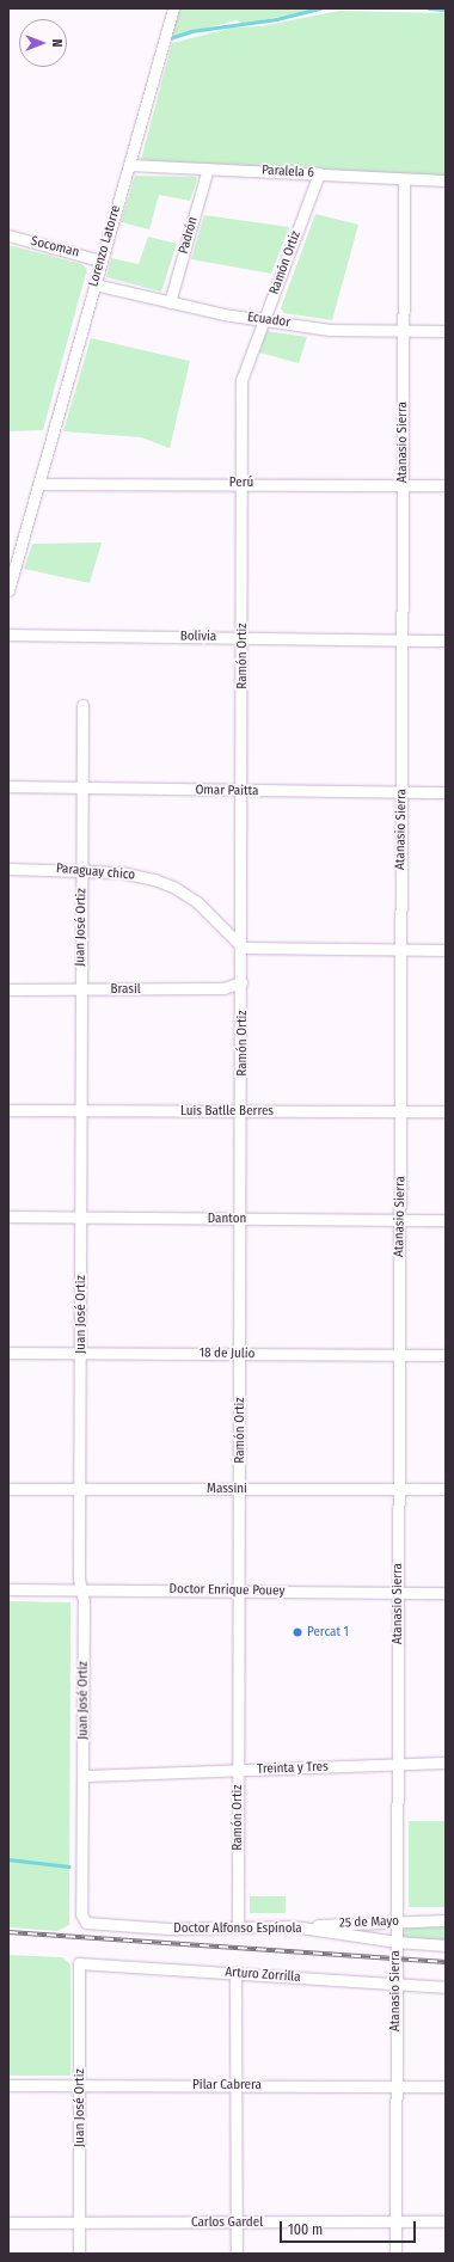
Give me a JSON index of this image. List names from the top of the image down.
{
  "streets": {
    "street": [
      "Paralela 6",
      "Padrón",
      "Lorenzo Latorre",
      "Socoman",
      "Ramón Ortiz",
      "Ecuador",
      "Atanasio Sierra",
      "Perú",
      "Bolivia",
      "Omar Paitta",
      "Paraguay chico",
      "Juan José Ortiz",
      "Brasil",
      "Luis Batlle Berres",
      "Danton",
      "18 de Julio",
      "Massini",
      "Doctor Enrique Pouey",
      "Treinta y Tres",
      "25 de Mayo",
      "Doctor Alfonso Espínola",
      "Arturo Zorrilla",
      "Pilar Cabrera",
      "Carlos Gardel"
    ]
  },
  "crossings": [
    ["Paralela 6", "Padrón"],
    ["Paralela 6", "Lorenzo Latorre"],
    ["Paralela 6", "Ramón Ortiz"],
    ["Paralela 6", "Atanasio Sierra"],
    ["Padrón", "Ecuador"],
    ["Lorenzo Latorre", "Socoman"],
    ["Lorenzo Latorre", "Ecuador"],
    ["Lorenzo Latorre", "Perú"],
    ["Ramón Ortiz", "Ecuador"],
    ["Ramón Ortiz", "Perú"],
    ["Ramón Ortiz", "Bolivia"],
    ["Ramón Ortiz", "Omar Paitta"],
    ["Ramón Ortiz", "Paraguay chico"],
    ["Ramón Ortiz", "Brasil"],
    ["Ramón Ortiz", "Luis Batlle Berres"],
    ["Ramón Ortiz", "Danton"],
    ["Ramón Ortiz", "18 de Julio"],
    ["Ramón Ortiz", "Massini"],
    ["Ramón Ortiz", "Doctor Enrique Pouey"],
    ["Ramón Ortiz", "Treinta y Tres"],
    ["Ramón Ortiz", "Doctor Alfonso Espínola"],
    ["Ecuador", "Atanasio Sierra"],
    ["Atanasio Sierra", "Perú"],
    ["Atanasio Sierra", "Bolivia"],
    ["Atanasio Sierra", "Omar Paitta"],
    ["Atanasio Sierra", "Luis Batlle Berres"],
    ["Atanasio Sierra", "Danton"],
    ["Atanasio Sierra", "18 de Julio"],
    ["Atanasio Sierra", "Massini"],
    ["Atanasio Sierra", "Doctor Enrique Pouey"],
    ["Atanasio Sierra", "Treinta y Tres"],
    ["Atanasio Sierra", "25 de Mayo"],
    ["Atanasio Sierra", "Doctor Alfonso Espínola"],
    ["Atanasio Sierra", "Arturo Zorrilla"],
    ["Atanasio Sierra", "Pilar Cabrera"],
    ["Atanasio Sierra", "Carlos Gardel"],
    ["Omar Paitta", "Juan José Ortiz"],
    ["Paraguay chico", "Juan José Ortiz"],
    ["Juan José Ortiz", "Brasil"],
    ["Juan José Ortiz", "Luis Batlle Berres"],
    ["Juan José Ortiz", "Danton"],
    ["Juan José Ortiz", "18 de Julio"],
    ["Juan José Ortiz", "Massini"],
    ["Juan José Ortiz", "Doctor Enrique Pouey"],
    ["Juan José Ortiz", "Treinta y Tres"],
    ["Juan José Ortiz", "Doctor Alfonso Espínola"],
    ["Juan José Ortiz", "Arturo Zorrilla"],
    ["Juan José Ortiz", "Pilar Cabrera"],
    ["Juan José Ortiz", "Carlos Gardel"],
    ["25 de Mayo", "Doctor Alfonso Espínola"]
  ],
  "places": ["Percat 1"],
  "scale_bar": "100 m",
  "north": "right"
}
